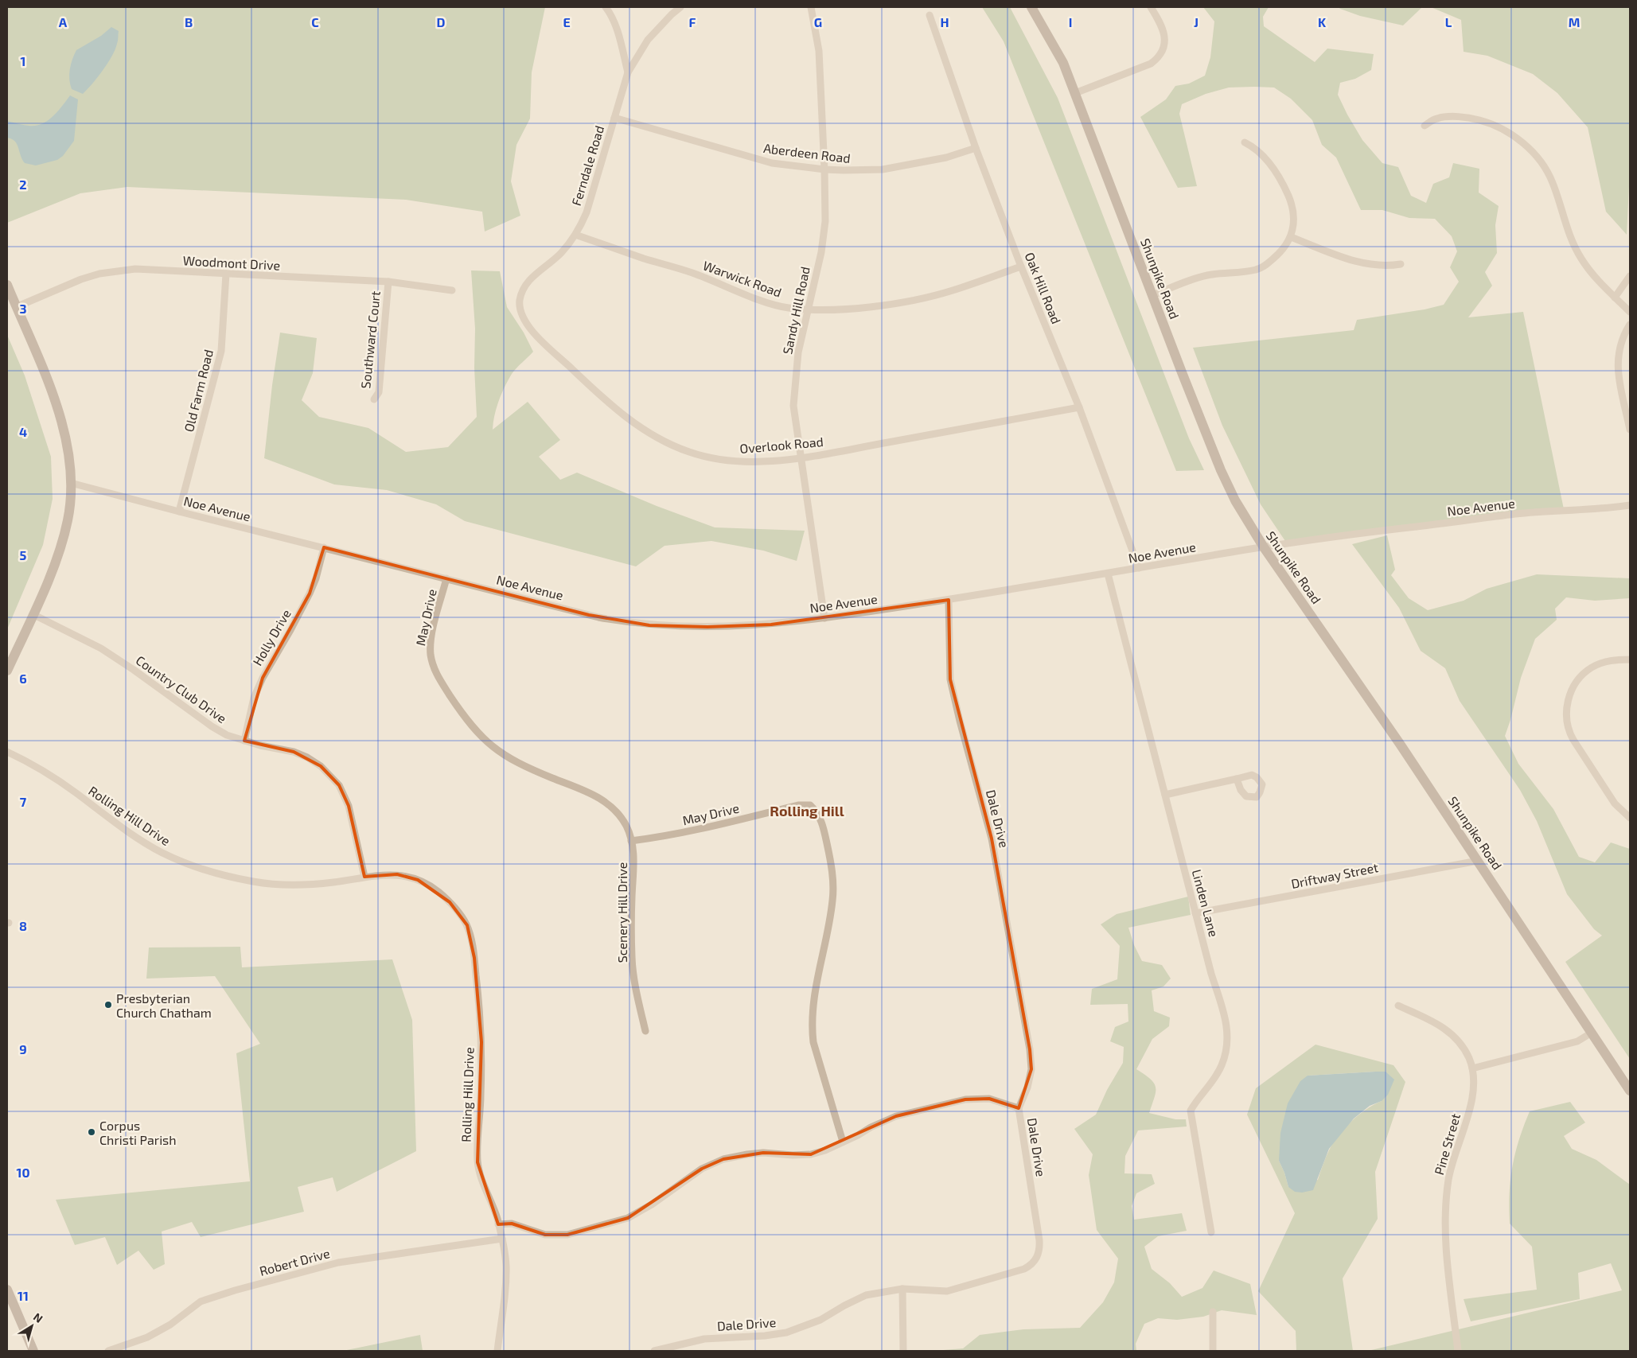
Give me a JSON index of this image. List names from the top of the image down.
{
  "streets": {
    "main road": ["Shunpike Road"],
    "street": [
      "Aberdeen Road",
      "Ferndale Road",
      "Woodmont Drive",
      "Warwick Road",
      "Oak Hill Road",
      "Sandy Hill Road",
      "Southward Court",
      "Old Farm Road",
      "Overlook Road",
      "Noe Avenue",
      "May Drive",
      "Holly Drive",
      "Country Club Drive",
      "Rolling Hill Drive",
      "Dale Drive",
      "Driftway Street",
      "Linden Lane",
      "Scenery Hill Drive",
      "Pine Street",
      "Robert Drive"
    ]
  },
  "crossings": [
    ["Aberdeen Road", "Ferndale Road"],
    ["Aberdeen Road", "Oak Hill Road"],
    ["Aberdeen Road", "Sandy Hill Road"],
    ["Ferndale Road", "Warwick Road"],
    ["Ferndale Road", "Overlook Road"],
    ["Woodmont Drive", "Southward Court"],
    ["Woodmont Drive", "Old Farm Road"],
    ["Warwick Road", "Oak Hill Road"],
    ["Warwick Road", "Sandy Hill Road"],
    ["Shunpike Road", "Noe Avenue"],
    ["Shunpike Road", "Driftway Street"],
    ["Oak Hill Road", "Overlook Road"],
    ["Oak Hill Road", "Noe Avenue"],
    ["Sandy Hill Road", "Overlook Road"],
    ["Sandy Hill Road", "Noe Avenue"],
    ["Old Farm Road", "Noe Avenue"],
    ["Noe Avenue", "May Drive"],
    ["Noe Avenue", "Holly Drive"],
    ["Noe Avenue", "Dale Drive"],
    ["Noe Avenue", "Linden Lane"],
    ["May Drive", "Scenery Hill Drive"],
    ["Holly Drive", "Country Club Drive"],
    ["Country Club Drive", "Rolling Hill Drive"],
    ["Driftway Street", "Linden Lane"]
  ],
  "districts": ["Rolling Hill"],
  "places": ["Presbyterian Church Chatham", "Corpus Christi Parish"],
  "north": "top right",
  "grid": {
    "columns": [
      "A",
      "B",
      "C",
      "D",
      "E",
      "F",
      "G",
      "H",
      "I",
      "J",
      "K",
      "L",
      "M"
    ],
    "rows": [
      "1",
      "2",
      "3",
      "4",
      "5",
      "6",
      "7",
      "8",
      "9",
      "10",
      "11"
    ]
  }
}
